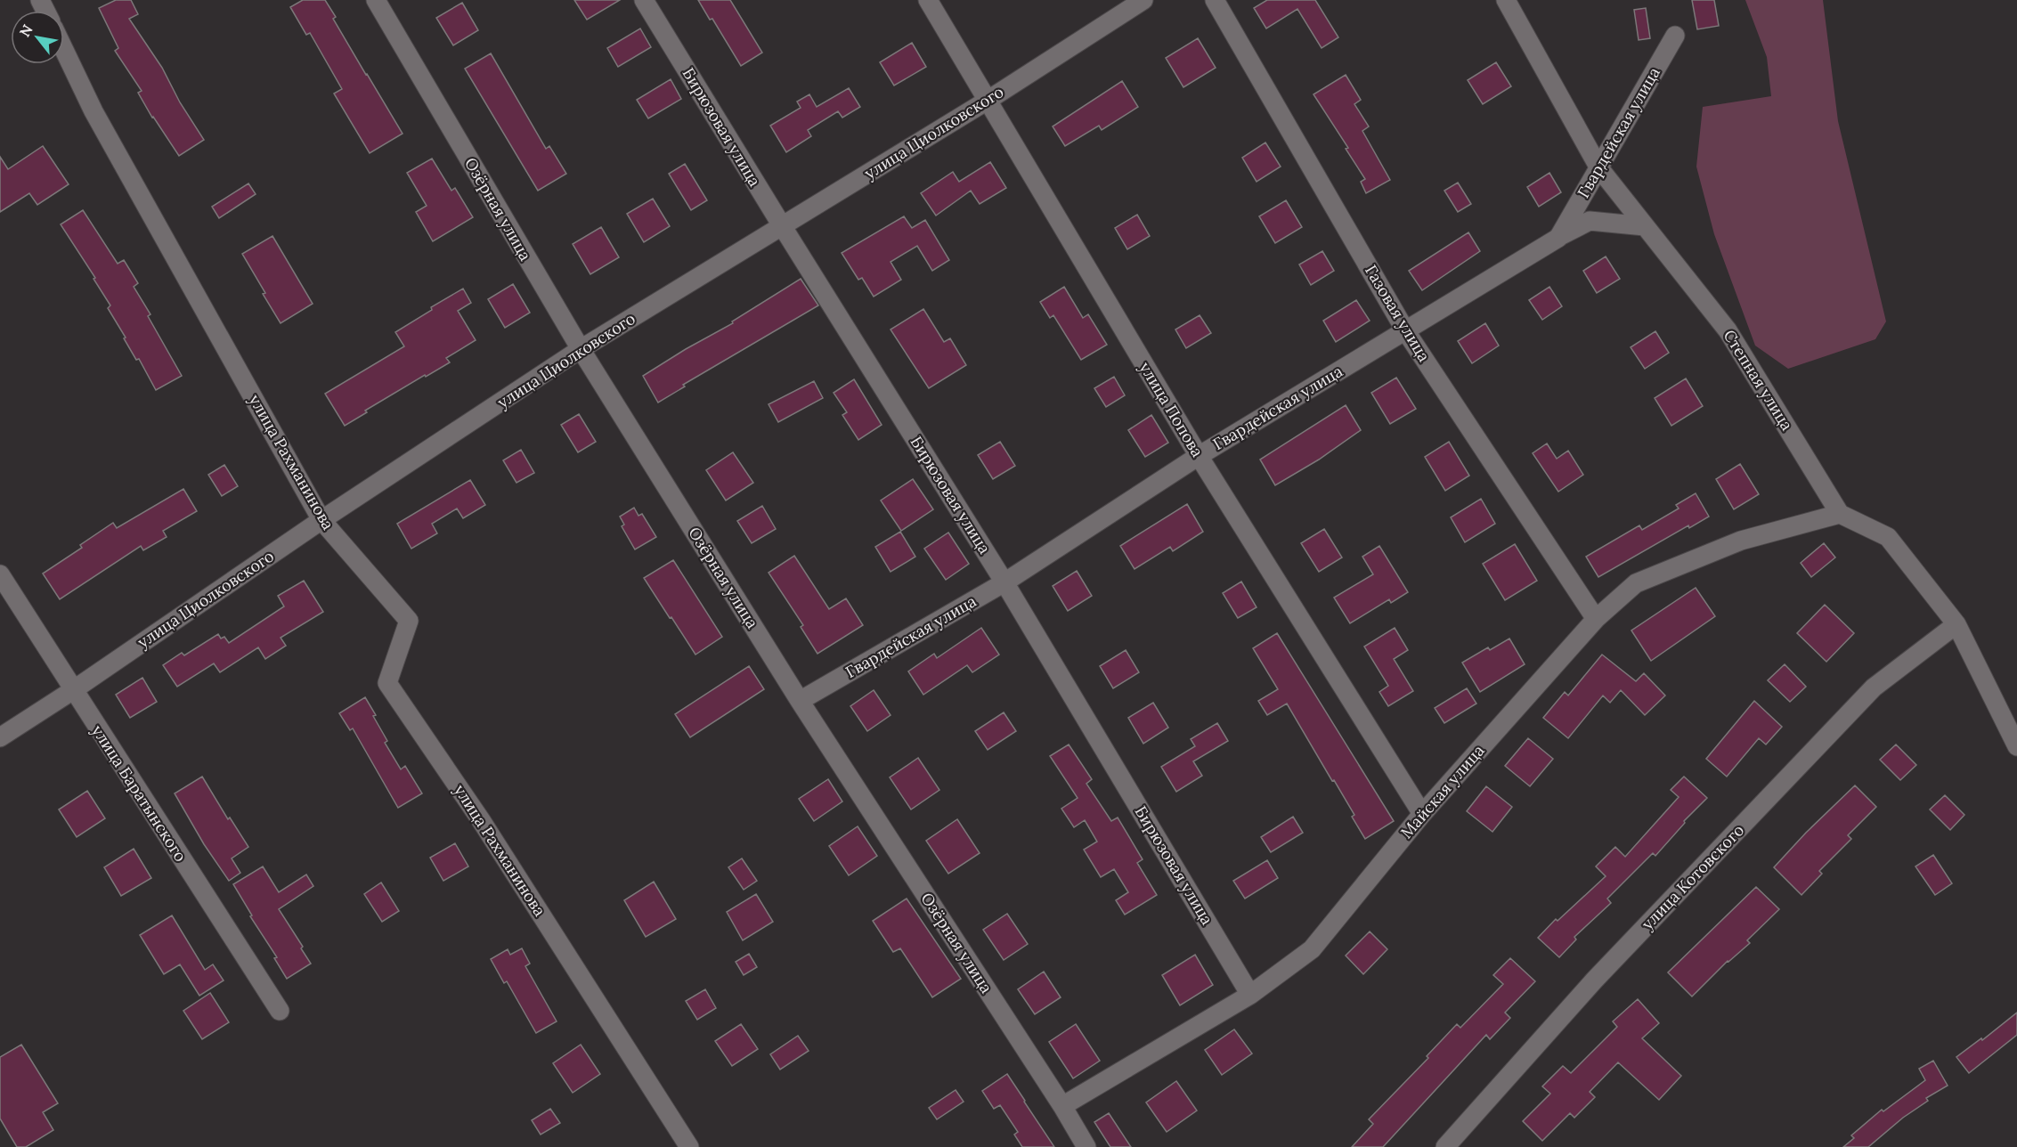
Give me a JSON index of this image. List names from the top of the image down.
{
  "streets": {
    "street": [
      "Бирюзовая улица",
      "улица Циолковского",
      "Гвардейская улица",
      "Озёрная улица",
      "Газовая улица",
      "Степная улица",
      "улица Попова",
      "улица Рахманинова",
      "Майская улица",
      "улица Баратынского",
      "улица Котовского"
    ]
  },
  "crossings": [
    ["Бирюзовая улица", "улица Циолковского"],
    ["Бирюзовая улица", "Гвардейская улица"],
    ["Бирюзовая улица", "Майская улица"],
    ["улица Циолковского", "Озёрная улица"],
    ["улица Циолковского", "улица Попова"],
    ["улица Циолковского", "улица Рахманинова"],
    ["улица Циолковского", "улица Баратынского"],
    ["Гвардейская улица", "Озёрная улица"],
    ["Гвардейская улица", "Газовая улица"],
    ["Гвардейская улица", "Степная улица"],
    ["Гвардейская улица", "улица Попова"],
    ["Озёрная улица", "Майская улица"],
    ["Газовая улица", "Майская улица"],
    ["Степная улица", "Майская улица"],
    ["улица Попова", "Майская улица"]
  ],
  "north": "top left"
}
